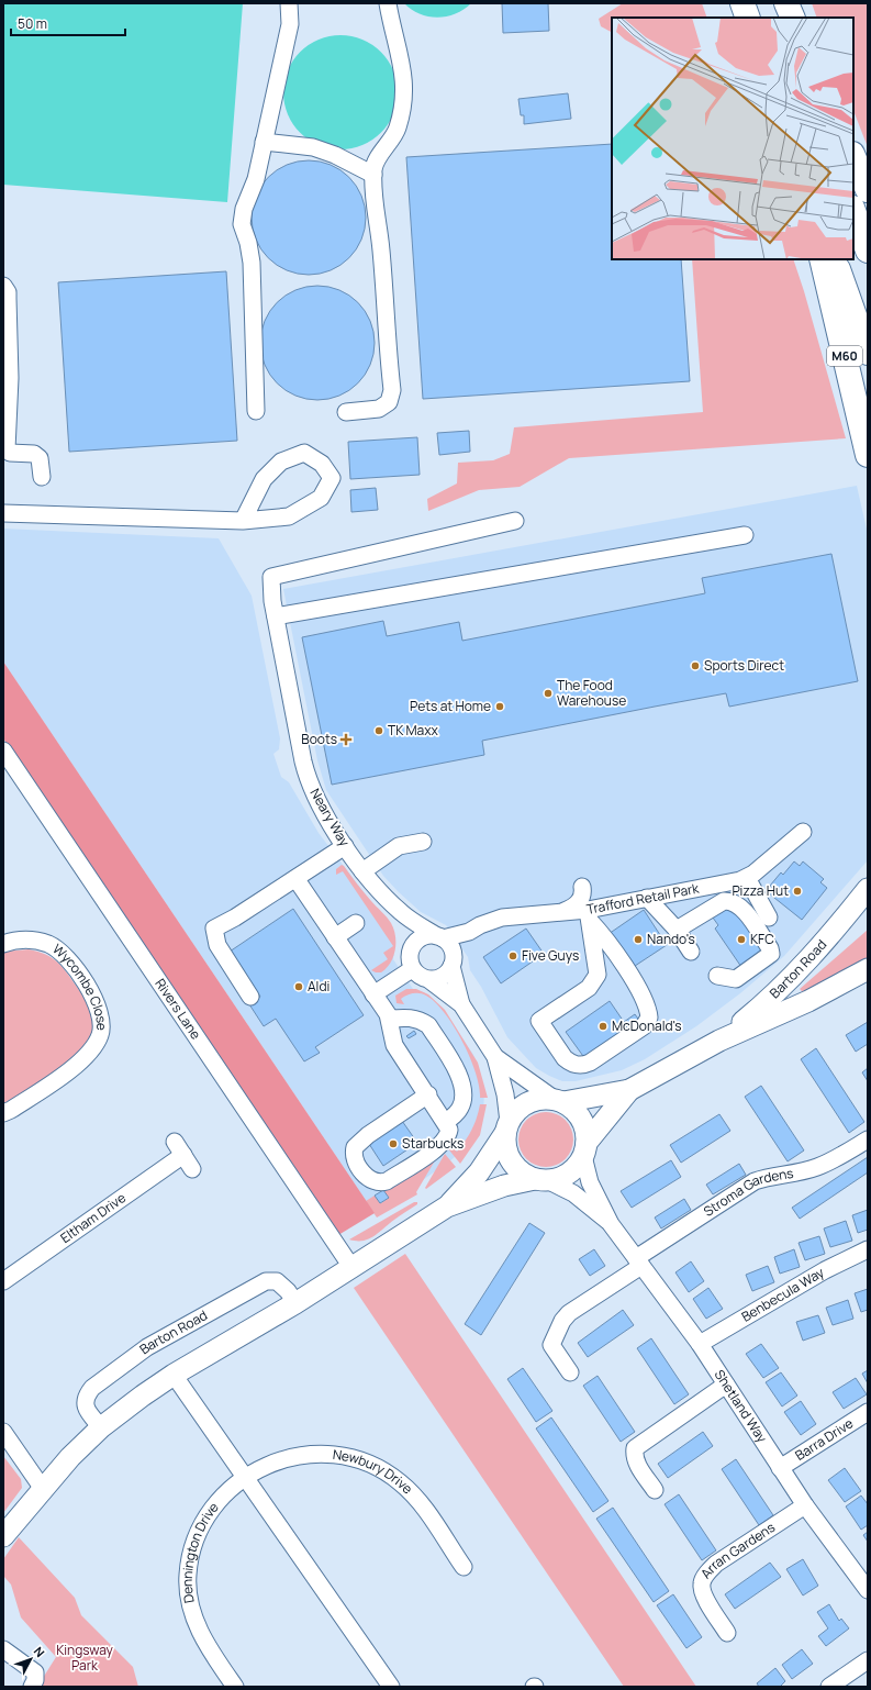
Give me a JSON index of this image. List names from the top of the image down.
{
  "streets": {
    "highway": ["M60"],
    "main road": ["Barton Road"],
    "street": [
      "Neary Way",
      "Trafford Retail Park",
      "Wycombe Close",
      "Rivers Lane",
      "Stroma Gardens",
      "Eltham Drive",
      "Benbecula Way",
      "Shetland Way",
      "Barra Drive",
      "Newbury Drive",
      "Arran Gardens",
      "Dennington Drive"
    ]
  },
  "crossings": [
    ["Neary Way", "Trafford Retail Park"],
    ["Barton Road", "Shetland Way"],
    ["Stroma Gardens", "Shetland Way"],
    ["Benbecula Way", "Shetland Way"],
    ["Shetland Way", "Barra Drive"],
    ["Shetland Way", "Arran Gardens"],
    ["Newbury Drive", "Dennington Drive"]
  ],
  "parks": ["Kingsway Park"],
  "places": {
    "other": [
      "Sports Direct",
      "The Food Warehouse",
      "Pets at Home",
      "TK Maxx",
      "Pizza Hut",
      "Nando's",
      "KFC",
      "Five Guys",
      "Aldi",
      "McDonald's",
      "Starbucks"
    ],
    "health": ["Boots"]
  },
  "scale_bar": "50 m",
  "north": "top right"
}
